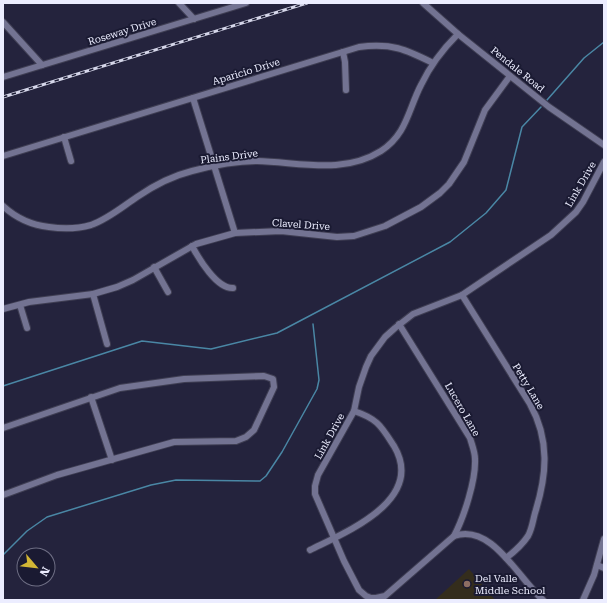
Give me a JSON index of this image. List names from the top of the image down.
{
  "streets": {
    "street": [
      "Roseway Drive",
      "Pendale Road",
      "Aparicio Drive",
      "Plains Drive",
      "Link Drive",
      "Clavel Drive",
      "Petty Lane",
      "Lucero Lane"
    ]
  },
  "crossings": [
    ["Pendale Road", "Plains Drive"],
    ["Pendale Road", "Clavel Drive"],
    ["Aparicio Drive", "Plains Drive"],
    ["Link Drive", "Petty Lane"],
    ["Link Drive", "Lucero Lane"]
  ],
  "places": ["Del Valle Middle School"],
  "north": "bottom right"
}
